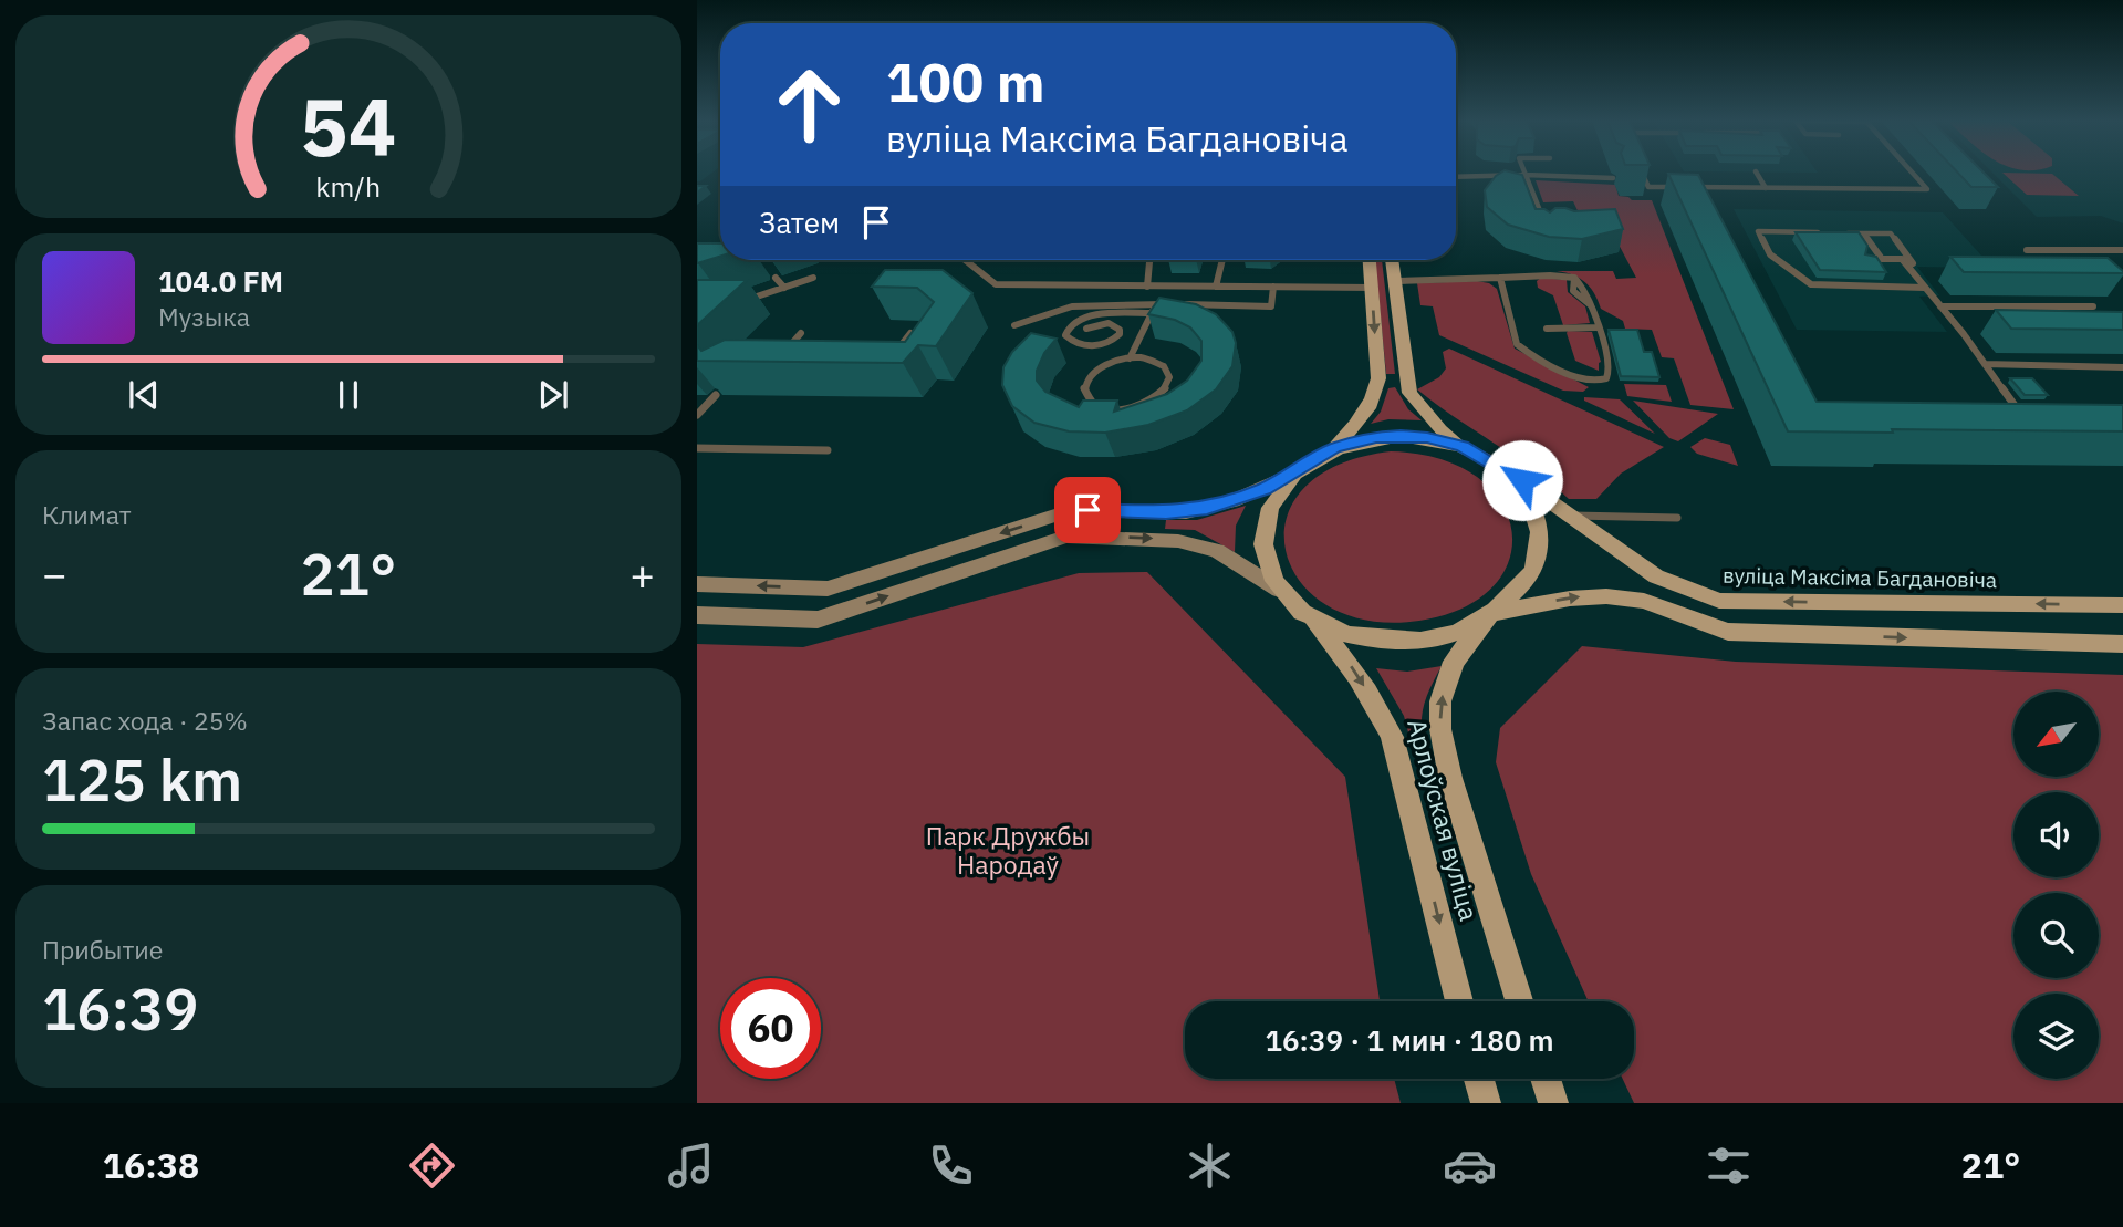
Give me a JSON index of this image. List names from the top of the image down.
{
  "streets": {
    "main road": ["вуліца Максіма Багдановіча", "Арлоўская вуліца"]
  },
  "crossings": [
    ["вуліца Максіма Багдановіча", "Арлоўская вуліца"]
  ],
  "parks": ["Парк Дружбы Народаў"],
  "north": "bottom left",
  "page": {
    "turn": ["100 m", "вуліца Максіма Багдановіча"],
    "then": "Затем",
    "song": ["104.0 FM", "Музыка"],
    "tile": [
      "Климат",
      ["Запас хода · 25%", "125 km"],
      ["Прибытие", "16:39"]
    ],
    "heat": ["−", "21°", "+"],
    "limit": "60",
    "trip": "16:39 · 1 мин · 180 m",
    "tabs": ["16:38", "21°"],
    "gauge": ["54", "km/h"]
  }
}
